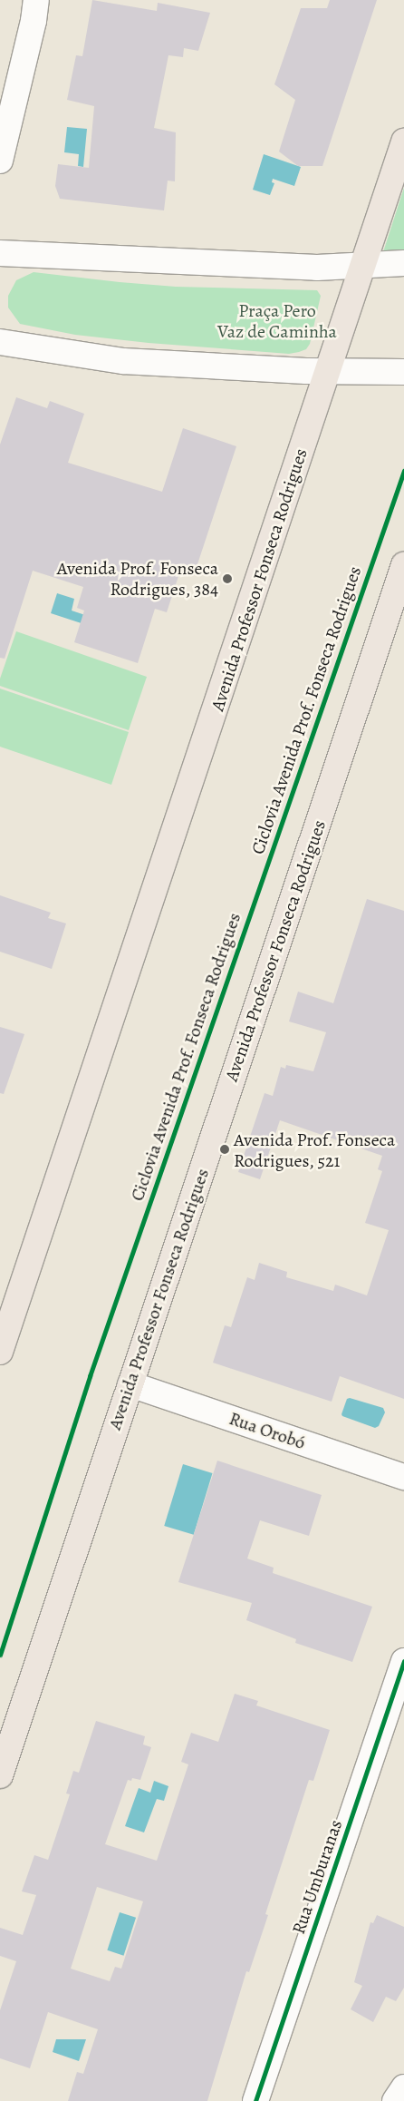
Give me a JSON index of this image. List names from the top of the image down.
{
  "streets": {
    "highway": ["Avenida Professor Fonseca Rodrigues"],
    "street": ["Rua Orobó", "Rua Umburanas"],
    "cycle path": ["Ciclovia Avenida Prof. Fonseca Rodrigues"]
  },
  "crossings": [
    ["Avenida Professor Fonseca Rodrigues", "Rua Orobó"]
  ],
  "parks": ["Praça Pero Vaz de Caminha"],
  "places": ["Avenida Prof. Fonseca Rodrigues, 384", "Avenida Prof. Fonseca Rodrigues, 521"]
}
